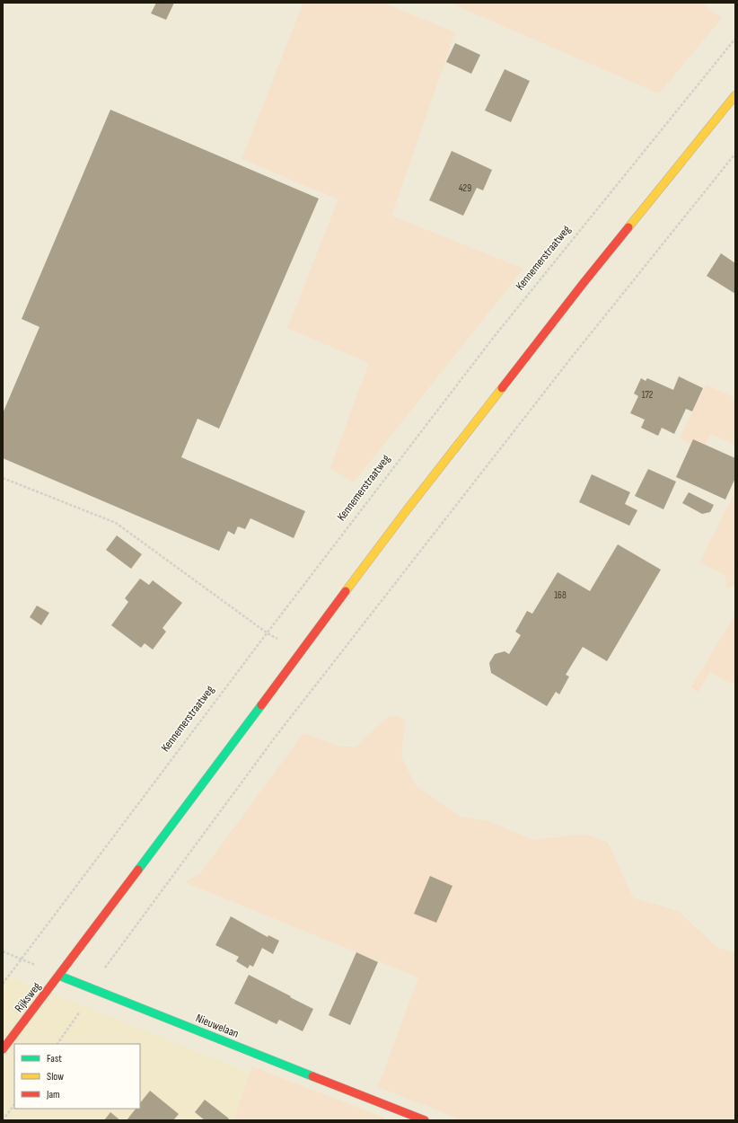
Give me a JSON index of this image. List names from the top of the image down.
{
  "streets": {
    "main road": ["Rijksweg", "Nieuwelaan"],
    "path": ["Kennemerstraatweg"]
  },
  "crossings": [
    ["Rijksweg", "Nieuwelaan"]
  ],
  "house_numbers": ["429", "172", "168"],
  "legend": ["Fast", "Slow", "Jam"]
}
